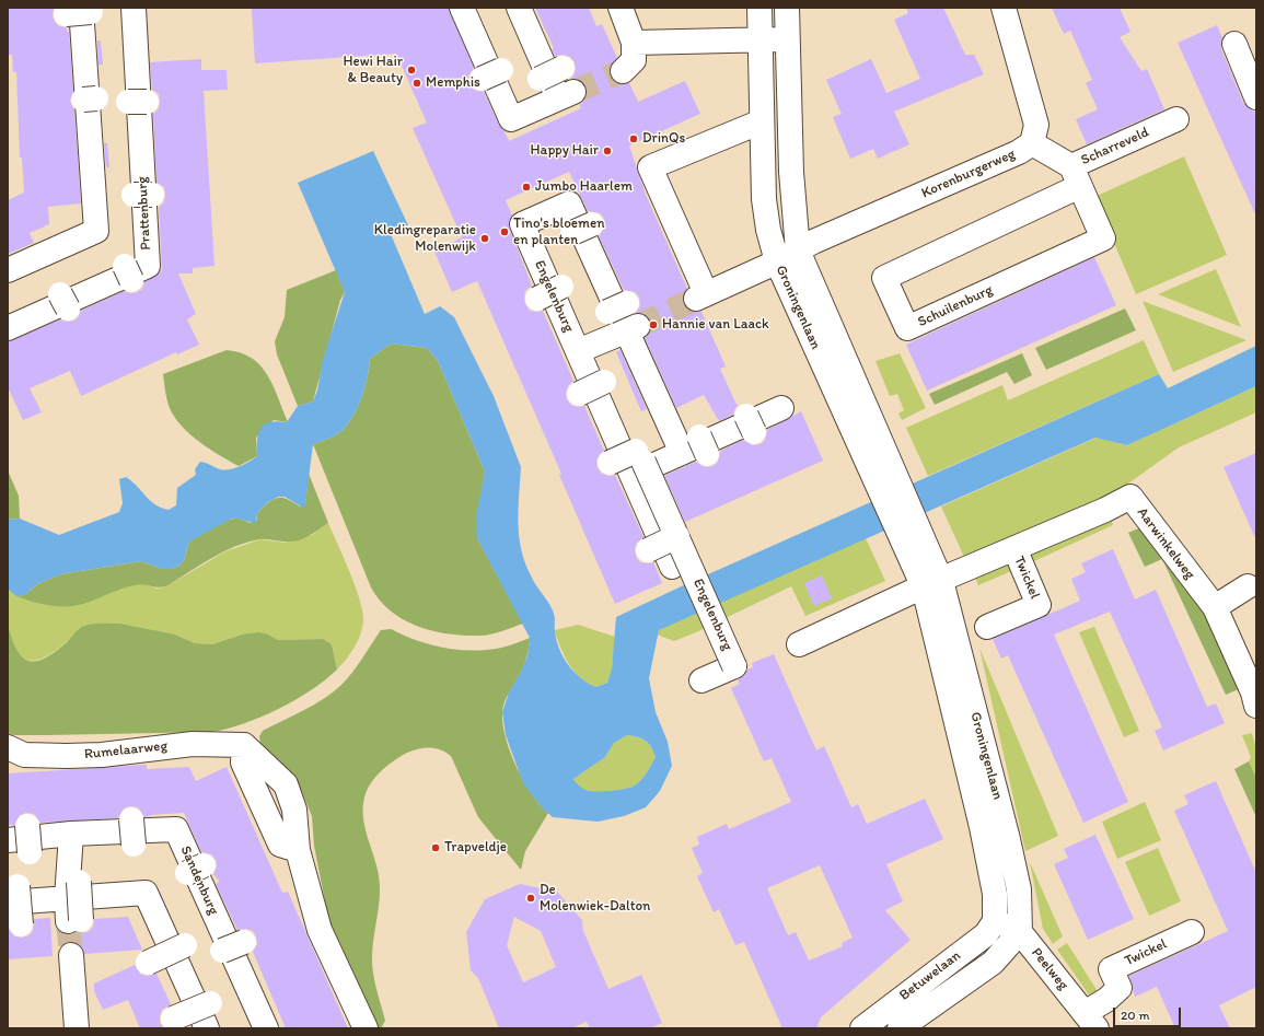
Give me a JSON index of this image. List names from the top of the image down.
{
  "streets": {
    "street": [
      "Scharreveld",
      "Korenburgerweg",
      "Prattenburg",
      "Engelenburg",
      "Schuilenburg",
      "Groningenlaan",
      "Aarwinkelweg",
      "Twickel",
      "Rumelaarweg",
      "Sandenburg",
      "Peelweg",
      "Betuwelaan"
    ]
  },
  "crossings": [
    ["Scharreveld", "Korenburgerweg"],
    ["Scharreveld", "Schuilenburg"],
    ["Korenburgerweg", "Groningenlaan"],
    ["Groningenlaan", "Aarwinkelweg"],
    ["Groningenlaan", "Peelweg"],
    ["Groningenlaan", "Betuwelaan"],
    ["Aarwinkelweg", "Twickel"],
    ["Twickel", "Peelweg"],
    ["Peelweg", "Betuwelaan"]
  ],
  "places": [
    "Hewi Hair & Beauty",
    "Memphis",
    "DrinQs",
    "Happy Hair",
    "Jumbo Haarlem",
    "Tino's bloemen en planten",
    "Kledingreparatie Molenwijk",
    "Hannie van Laack",
    "Trapveldje",
    "De Molenwiek-Dalton"
  ],
  "scale_bar": "20 m"
}
